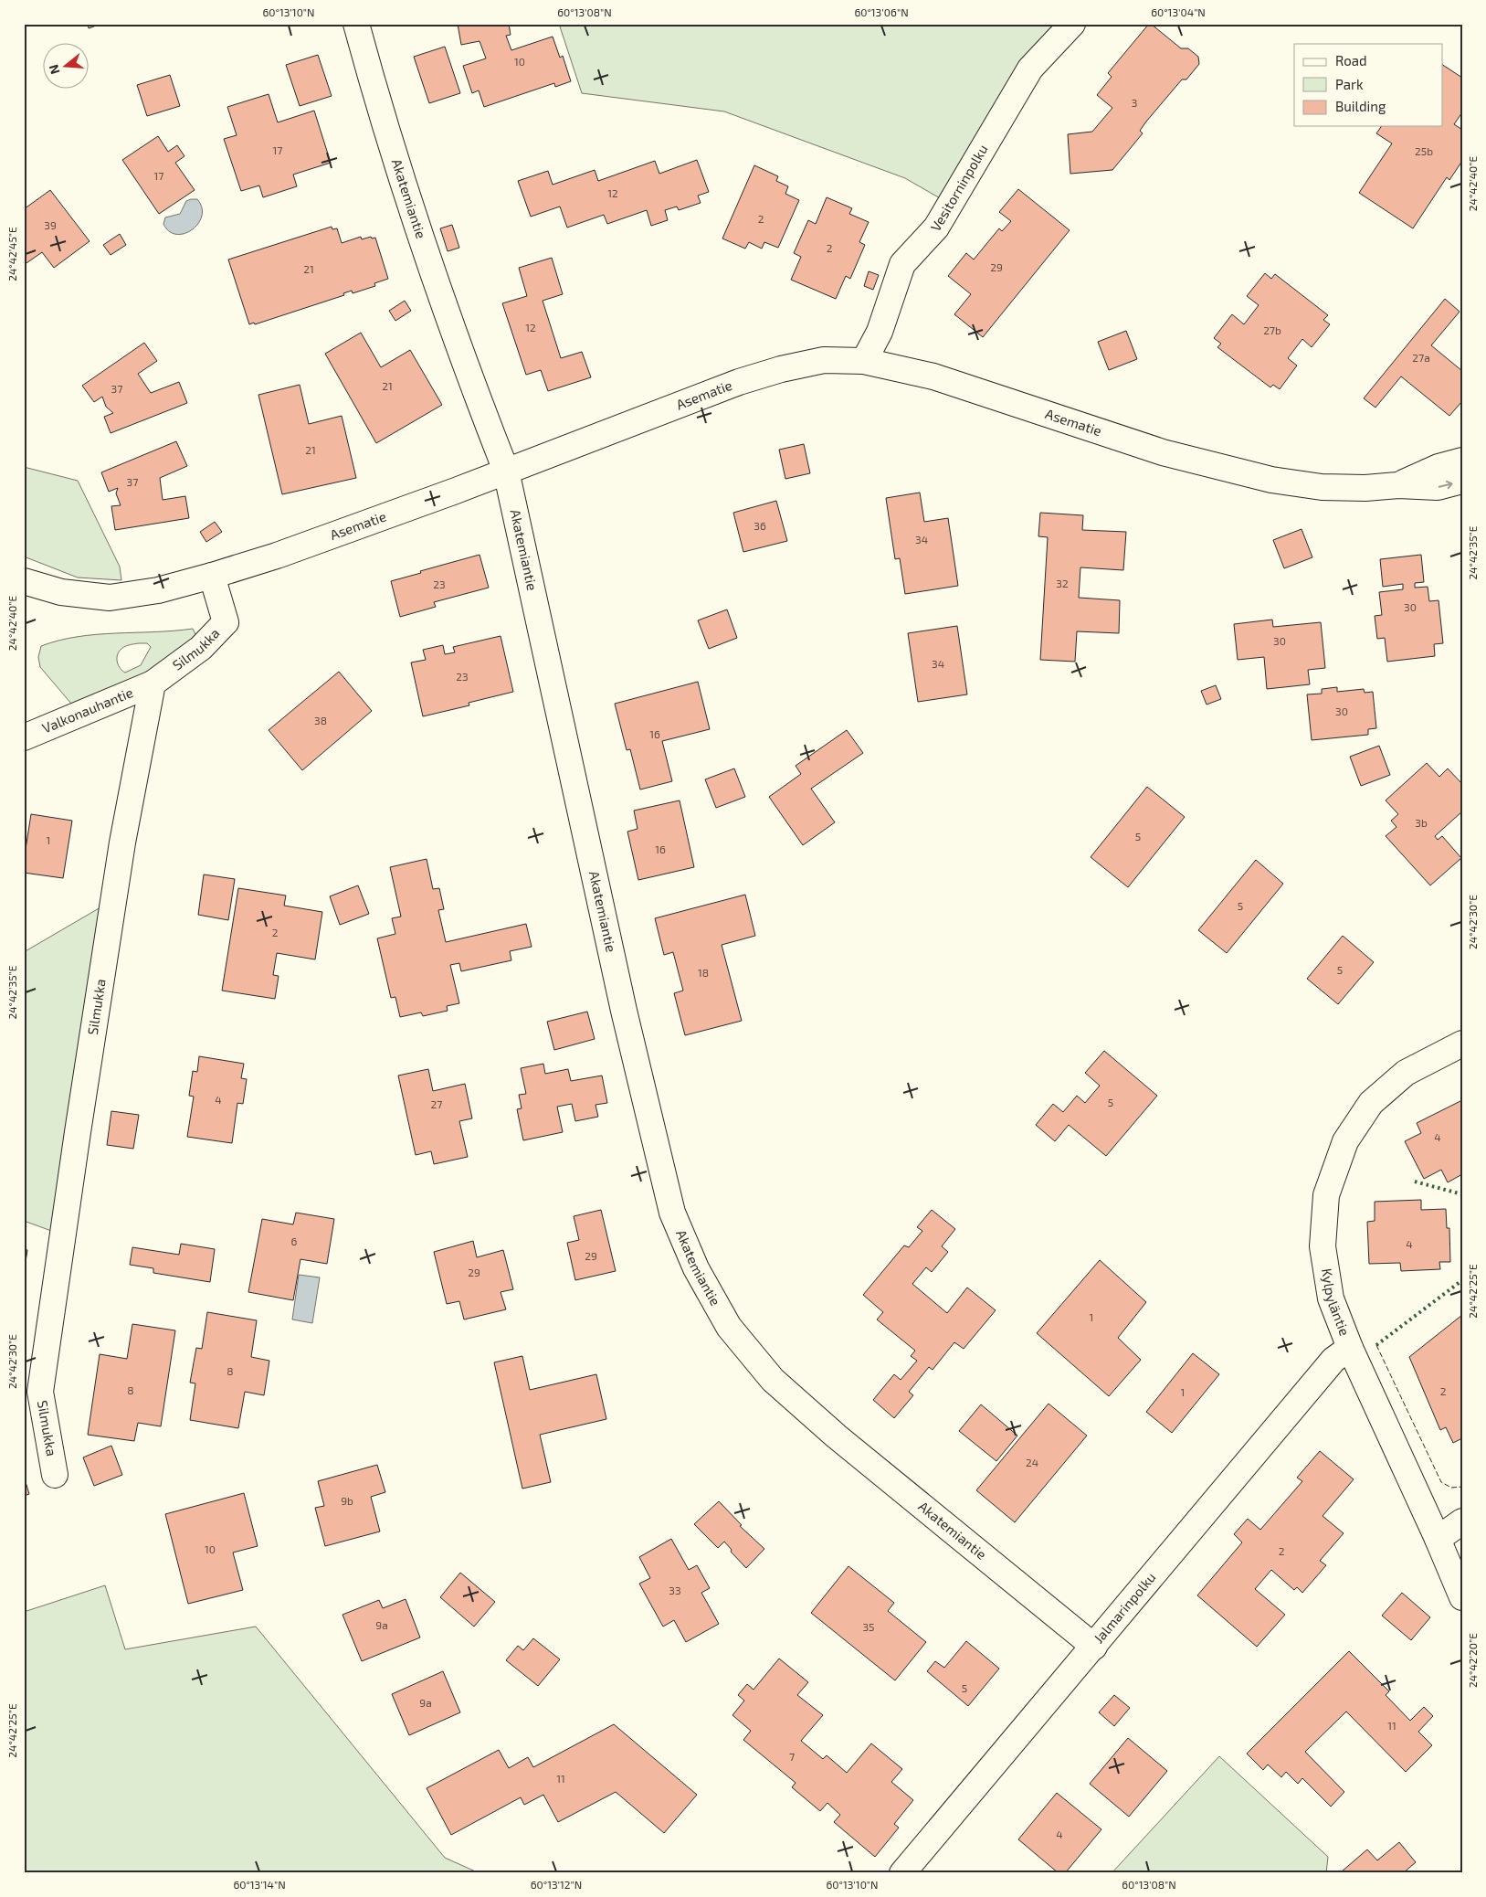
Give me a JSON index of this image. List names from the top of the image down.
{
  "streets": {
    "street": [
      "Vesitorninpolku",
      "Akatemiantie",
      "Asematie",
      "Silmukka",
      "Valkonauhantie",
      "Kylpyläntie",
      "Jalmarinpolku"
    ]
  },
  "crossings": [
    ["Vesitorninpolku", "Asematie"],
    ["Akatemiantie", "Asematie"],
    ["Akatemiantie", "Jalmarinpolku"],
    ["Asematie", "Silmukka"],
    ["Silmukka", "Valkonauhantie"],
    ["Kylpyläntie", "Jalmarinpolku"]
  ],
  "house_numbers": [
    "10",
    "3",
    "17",
    "25b",
    "17",
    "12",
    "2",
    "39",
    "2",
    "29",
    "21",
    "12",
    "27b",
    "27a",
    "21",
    "37",
    "21",
    "37",
    "36",
    "34",
    "32",
    "23",
    "30",
    "30",
    "34",
    "23",
    "30",
    "38",
    "16",
    "3b",
    "5",
    "1",
    "16",
    "5",
    "2",
    "5",
    "18",
    "4",
    "5",
    "27",
    "4",
    "6",
    "4",
    "29",
    "29",
    "1",
    "8",
    "8",
    "2",
    "1",
    "24",
    "9b",
    "10",
    "2",
    "33",
    "9a",
    "35",
    "5",
    "9a",
    "11",
    "7",
    "11",
    "4"
  ],
  "legend": ["Road", "Park", "Building"],
  "north": "left",
  "coordinates": [
    "60°13'10\"N",
    "60°13'08\"N",
    "60°13'06\"N",
    "60°13'04\"N",
    "24°42'40\"E",
    "24°42'45\"E",
    "24°42'35\"E",
    "24°42'30\"E",
    "24°42'25\"E",
    "24°42'20\"E",
    "60°13'14\"N",
    "60°13'12\"N"
  ]
}
